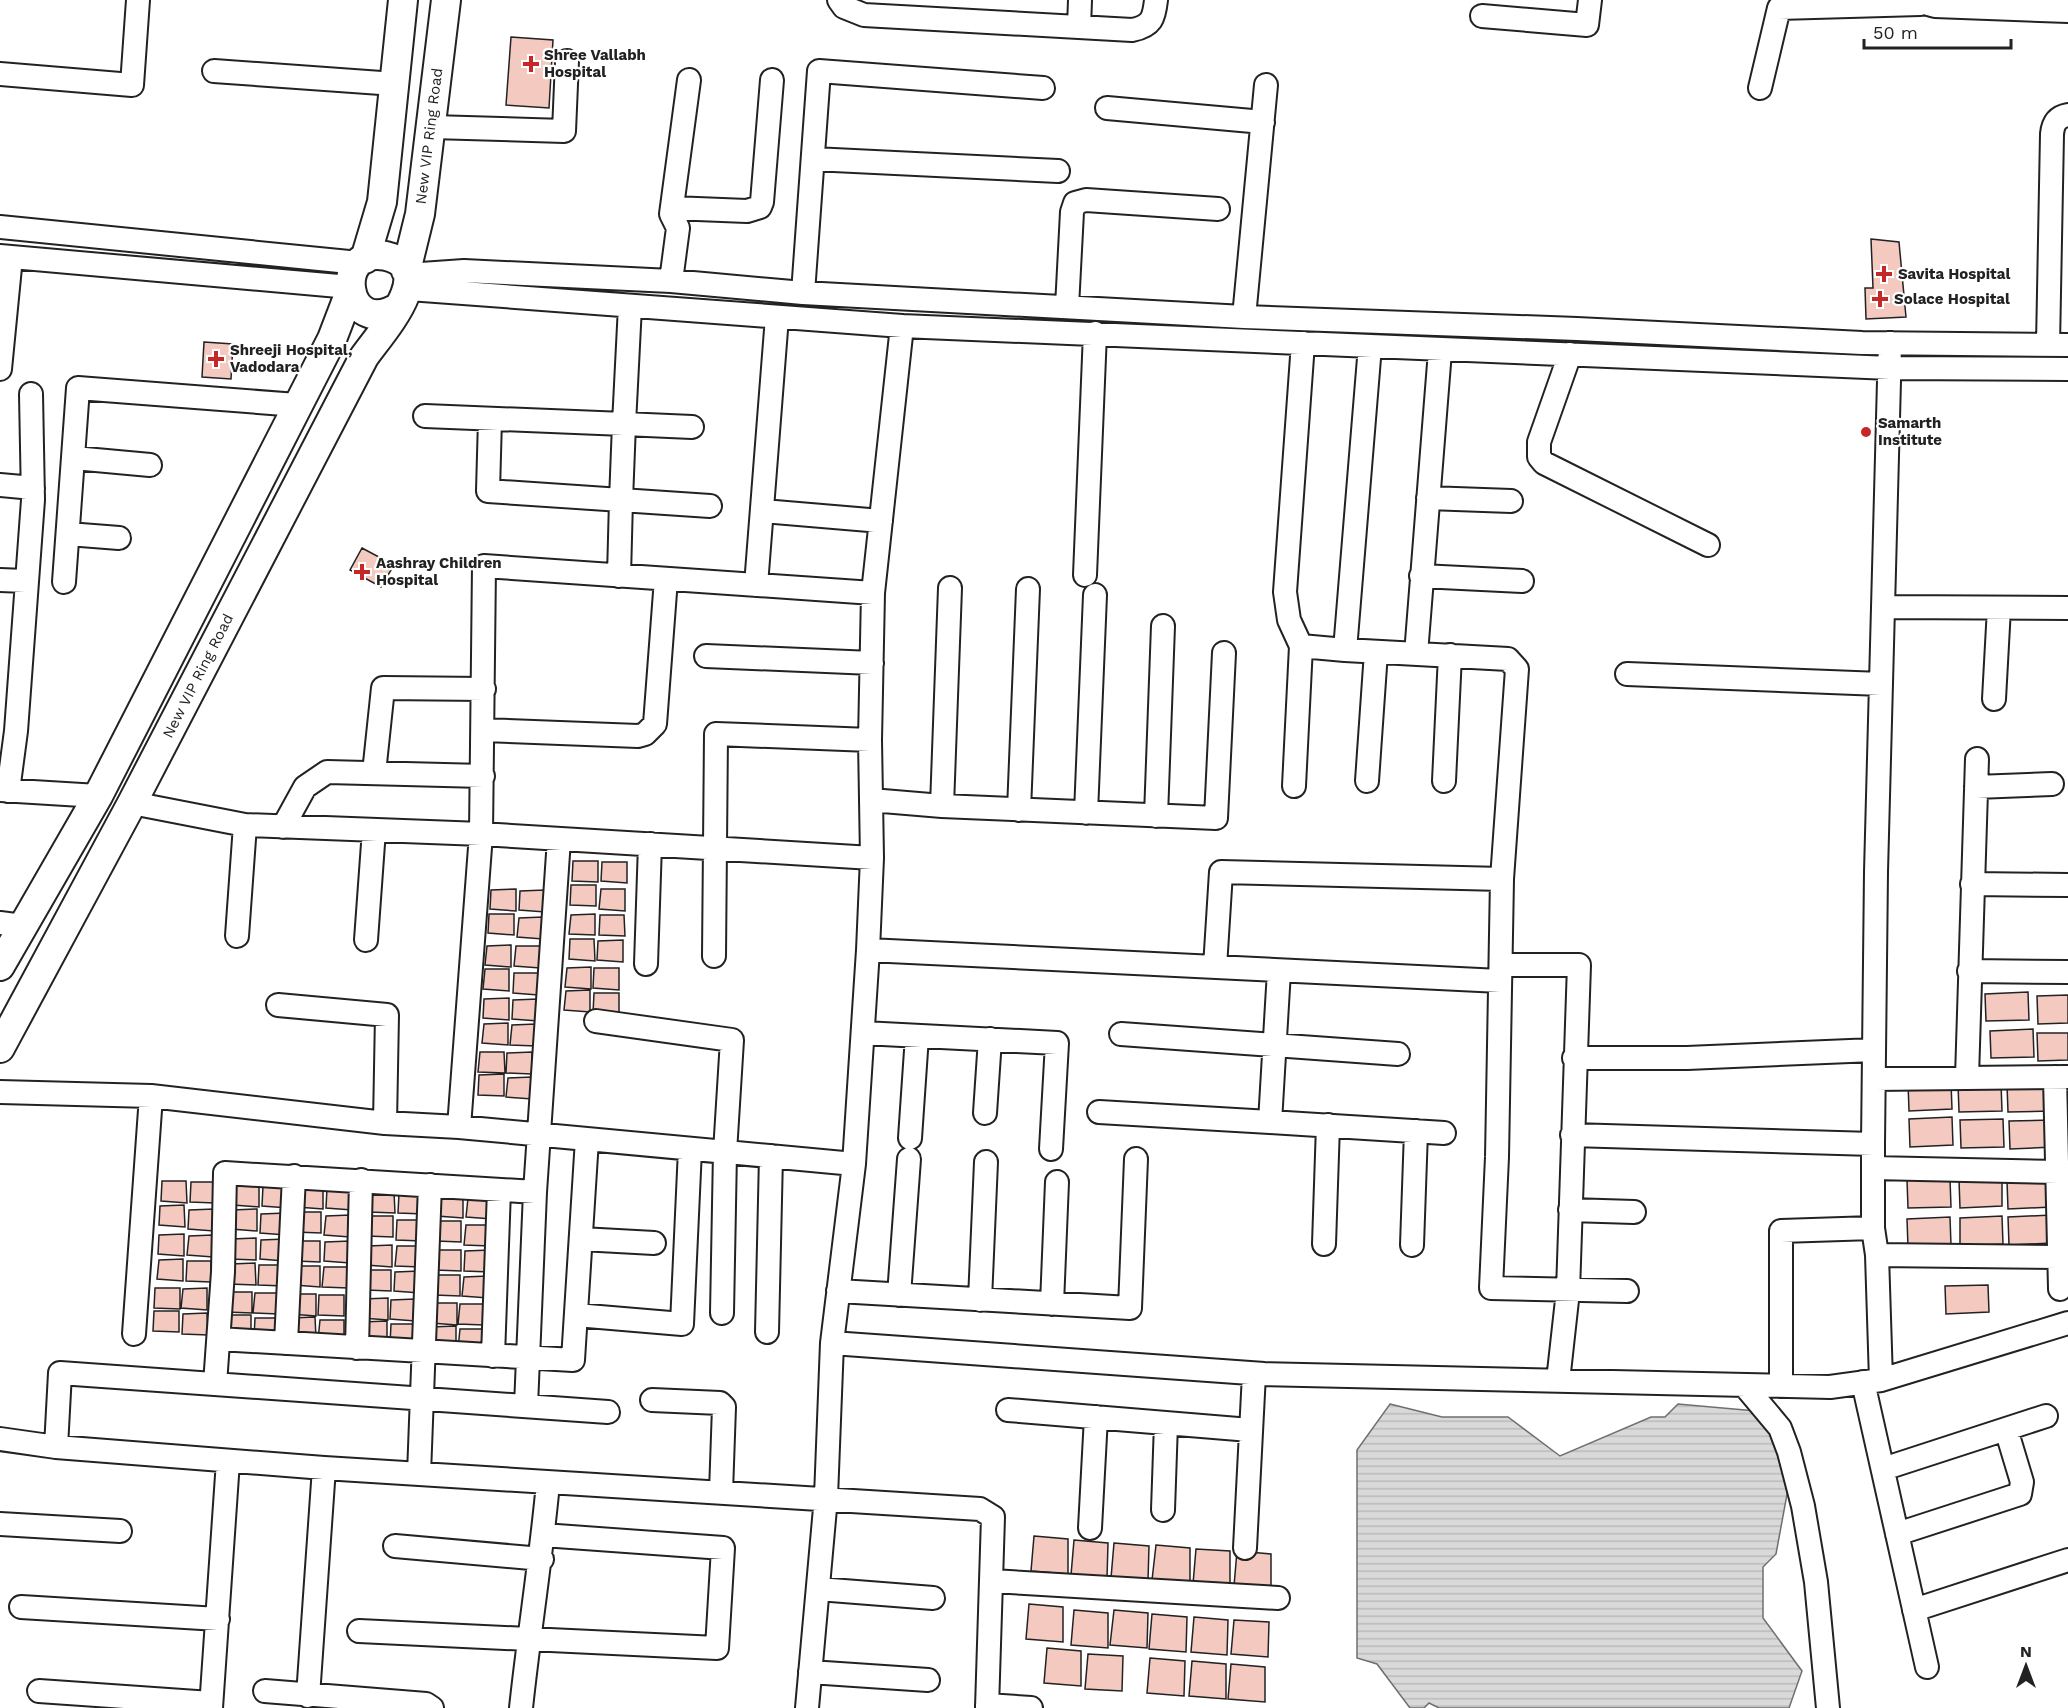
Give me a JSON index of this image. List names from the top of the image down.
{
  "streets": {
    "main road": ["New VIP Ring Road"]
  },
  "places": {
    "health": [
      "Shree Vallabh Hospital",
      "Savita Hospital",
      "Solace Hospital",
      "Shreeji Hospital, Vadodara",
      "Aashray Children Hospital"
    ],
    "other": ["Samarth Institute"]
  },
  "scale_bar": "50 m",
  "north": "top"
}
